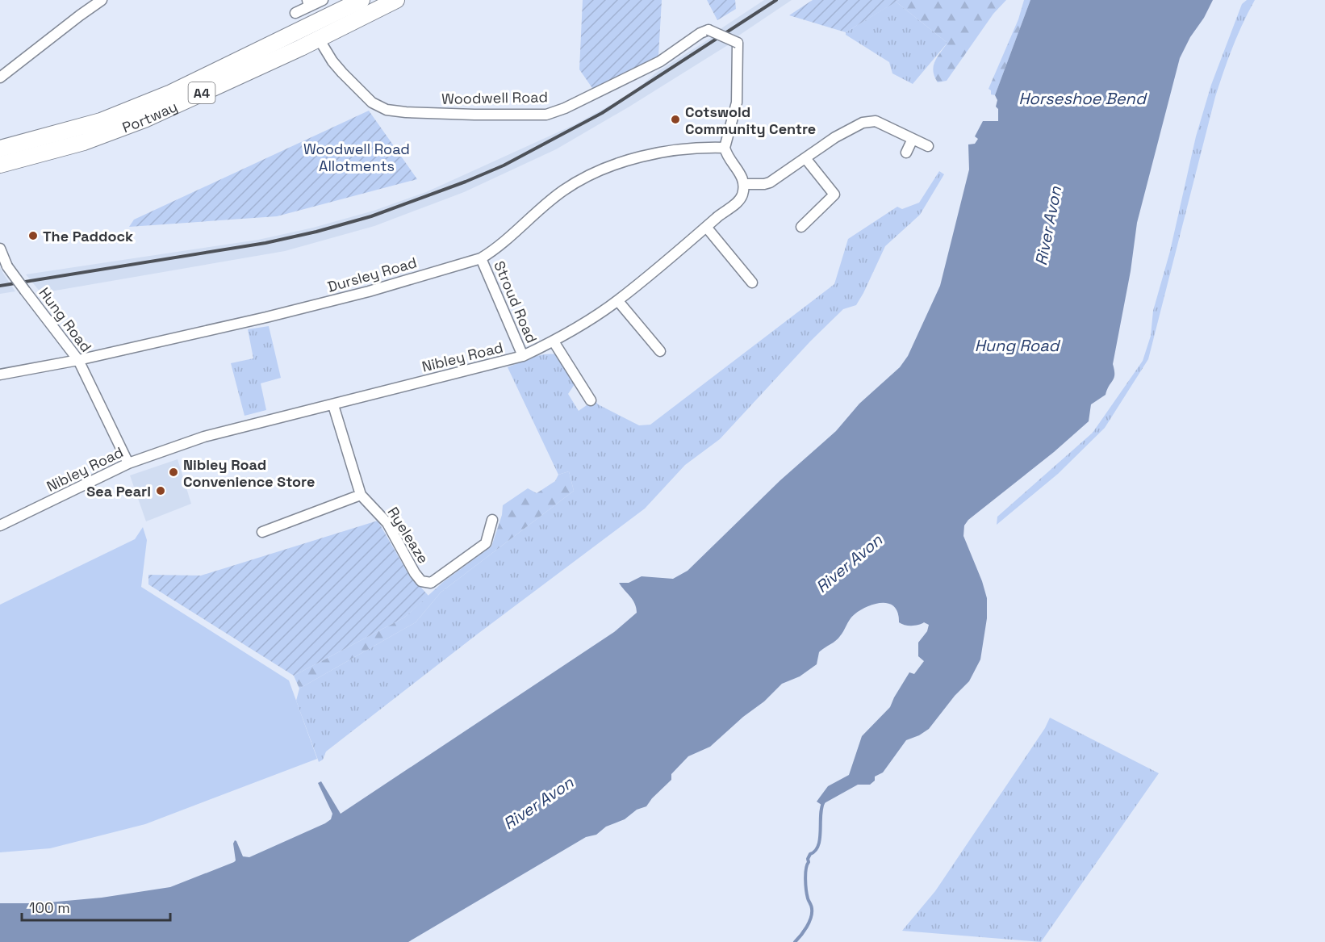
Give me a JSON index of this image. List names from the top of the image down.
{
  "streets": {
    "highway": ["A4", "Portway"],
    "street": [
      "Woodwell Road",
      "Dursley Road",
      "Stroud Road",
      "Hung Road",
      "Nibley Road",
      "Ryeleaze"
    ]
  },
  "crossings": [
    ["Woodwell Road", "Portway"],
    ["Woodwell Road", "Dursley Road"],
    ["Dursley Road", "Stroud Road"],
    ["Dursley Road", "Hung Road"],
    ["Stroud Road", "Nibley Road"],
    ["Hung Road", "Nibley Road"]
  ],
  "water": ["Horseshoe Bend", "River Avon", "Hung Road"],
  "parks": ["Woodwell Road Allotments"],
  "places": [
    "Cotswold Community Centre",
    "The Paddock",
    "Nibley Road Convenience Store",
    "Sea Pearl"
  ],
  "scale_bar": "100 m"
}
